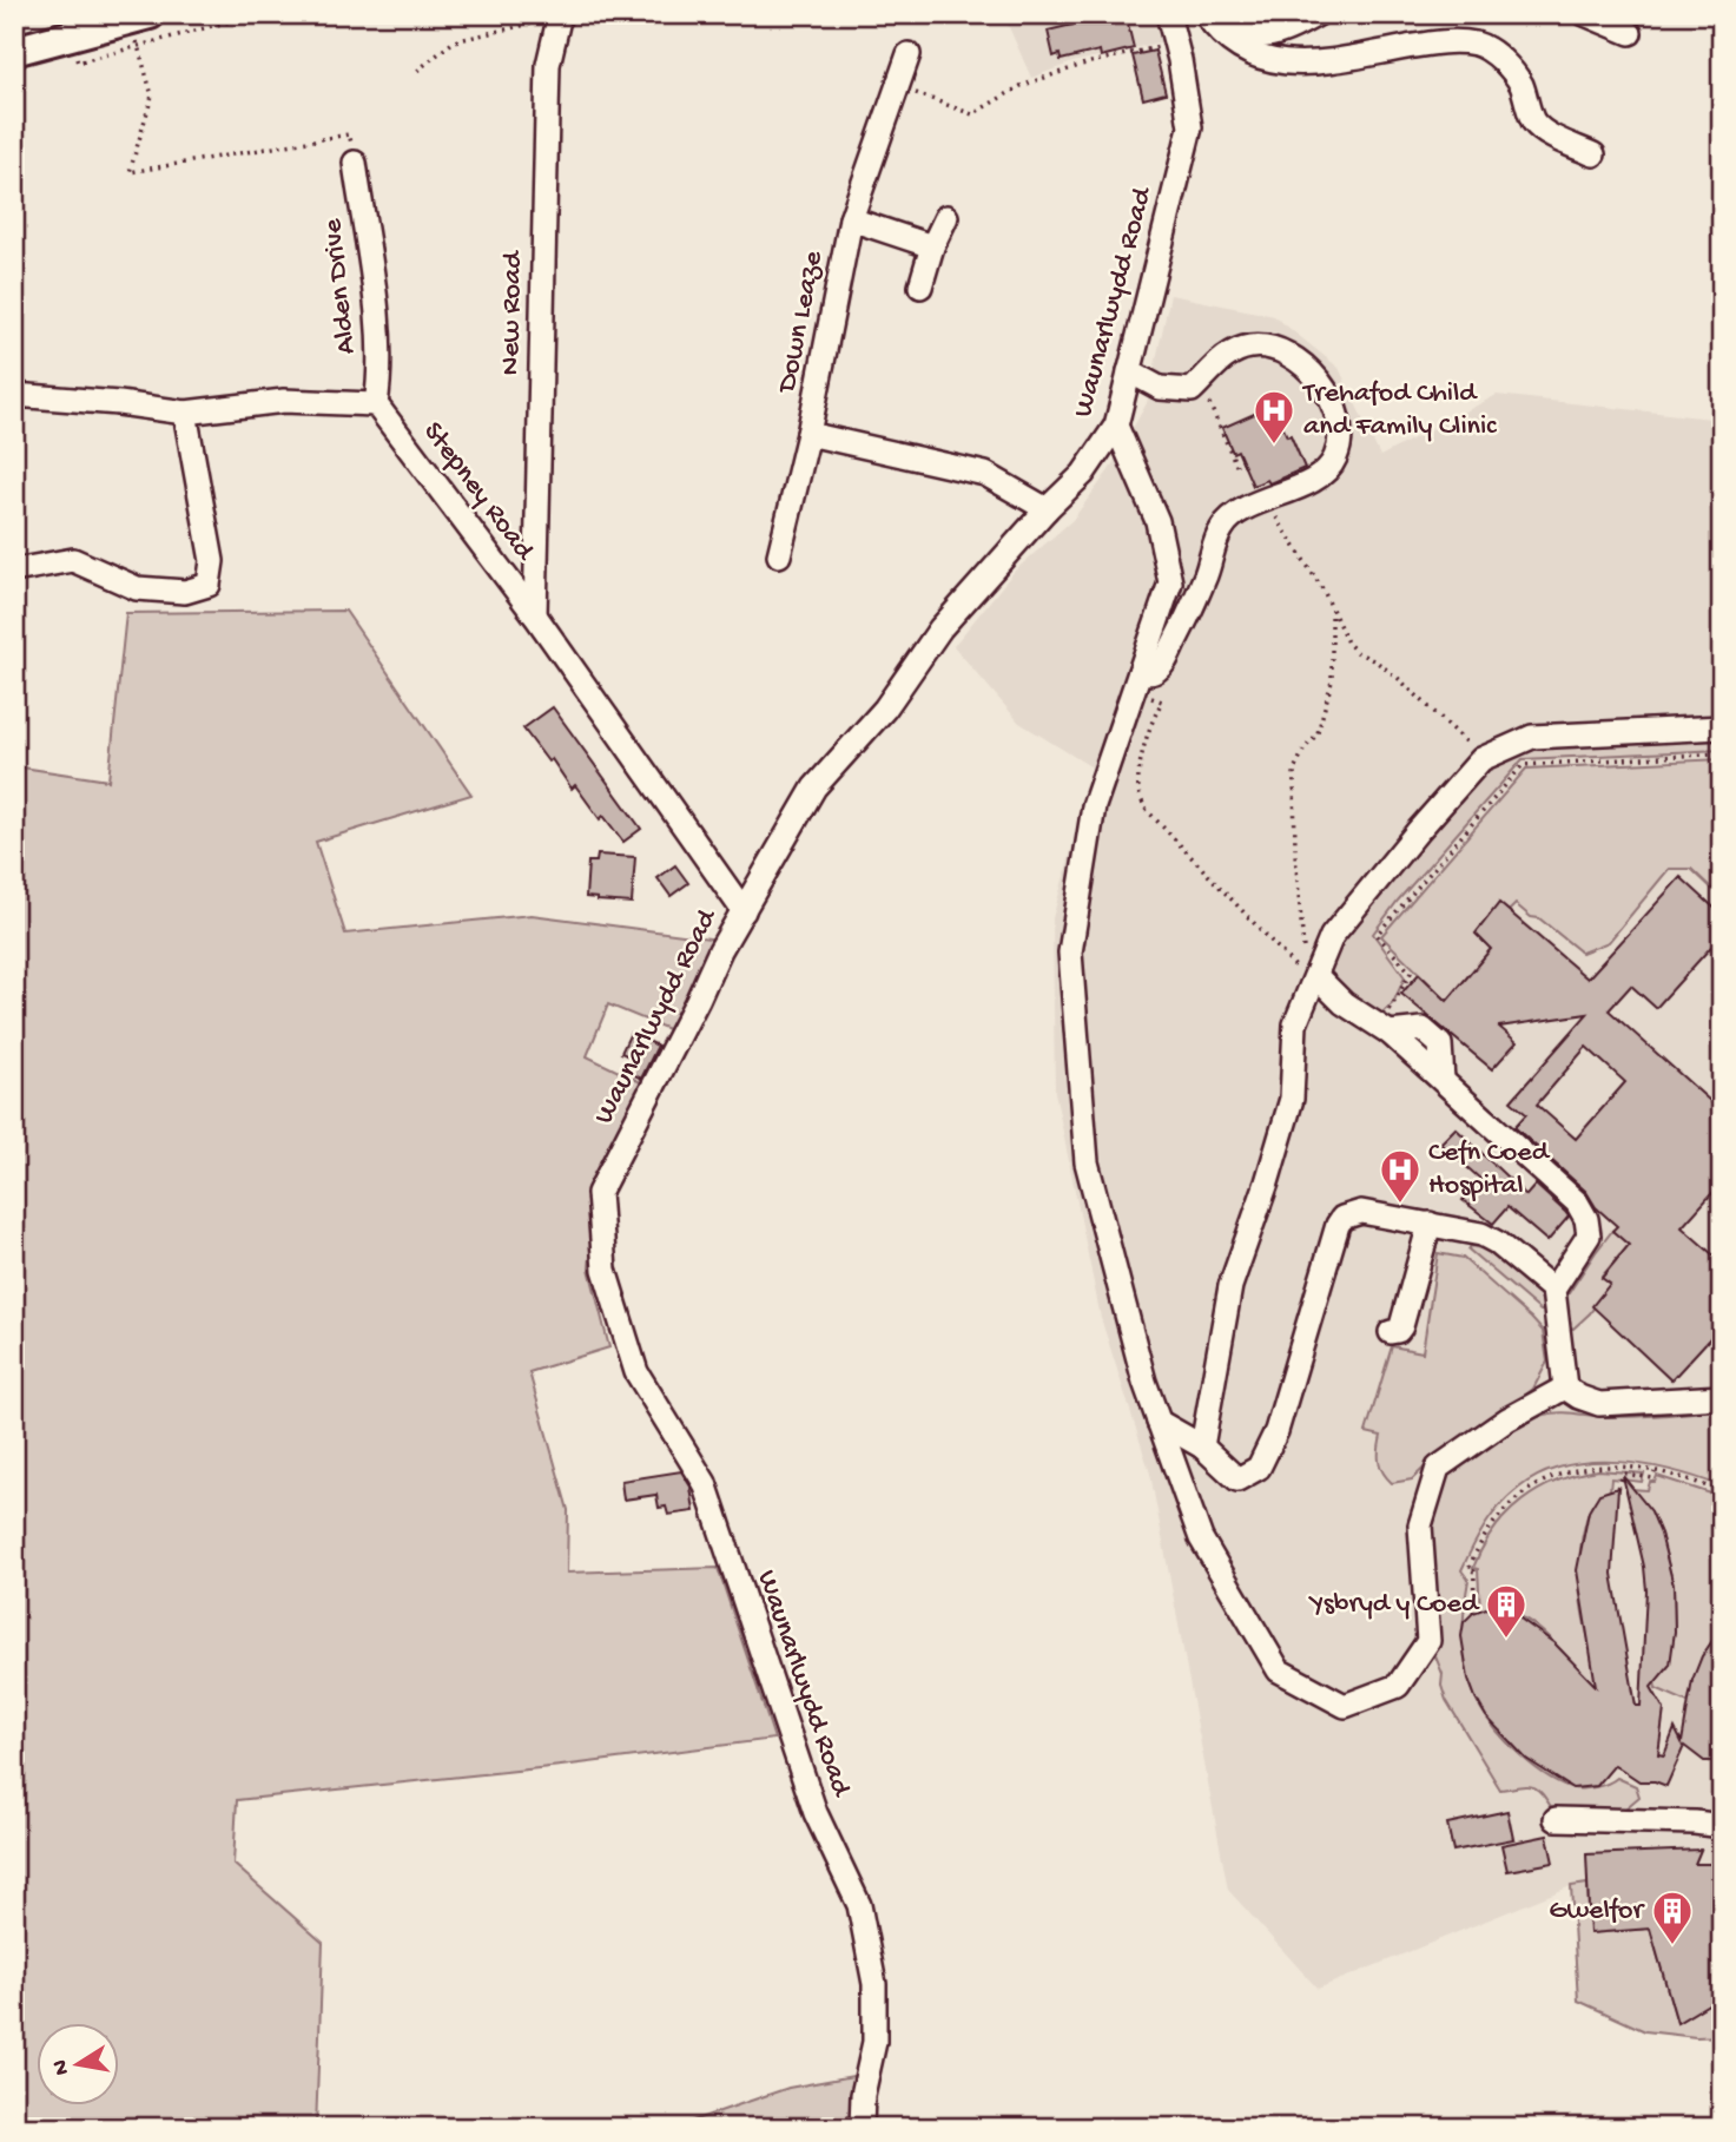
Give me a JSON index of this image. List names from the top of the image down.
{
  "streets": {
    "street": [
      "Alden Drive",
      "Waunarlwydd Road",
      "New Road",
      "Down Leaze",
      "Stepney Road"
    ]
  },
  "crossings": [
    ["Alden Drive", "Stepney Road"],
    ["Waunarlwydd Road", "Stepney Road"],
    ["New Road", "Stepney Road"]
  ],
  "places": {
    "hospital": ["Trehafod Child and Family Clinic", "Cefn Coed Hospital"],
    "building": ["Ysbryd y Coed", "Gwelfor"]
  },
  "north": "left"
}
